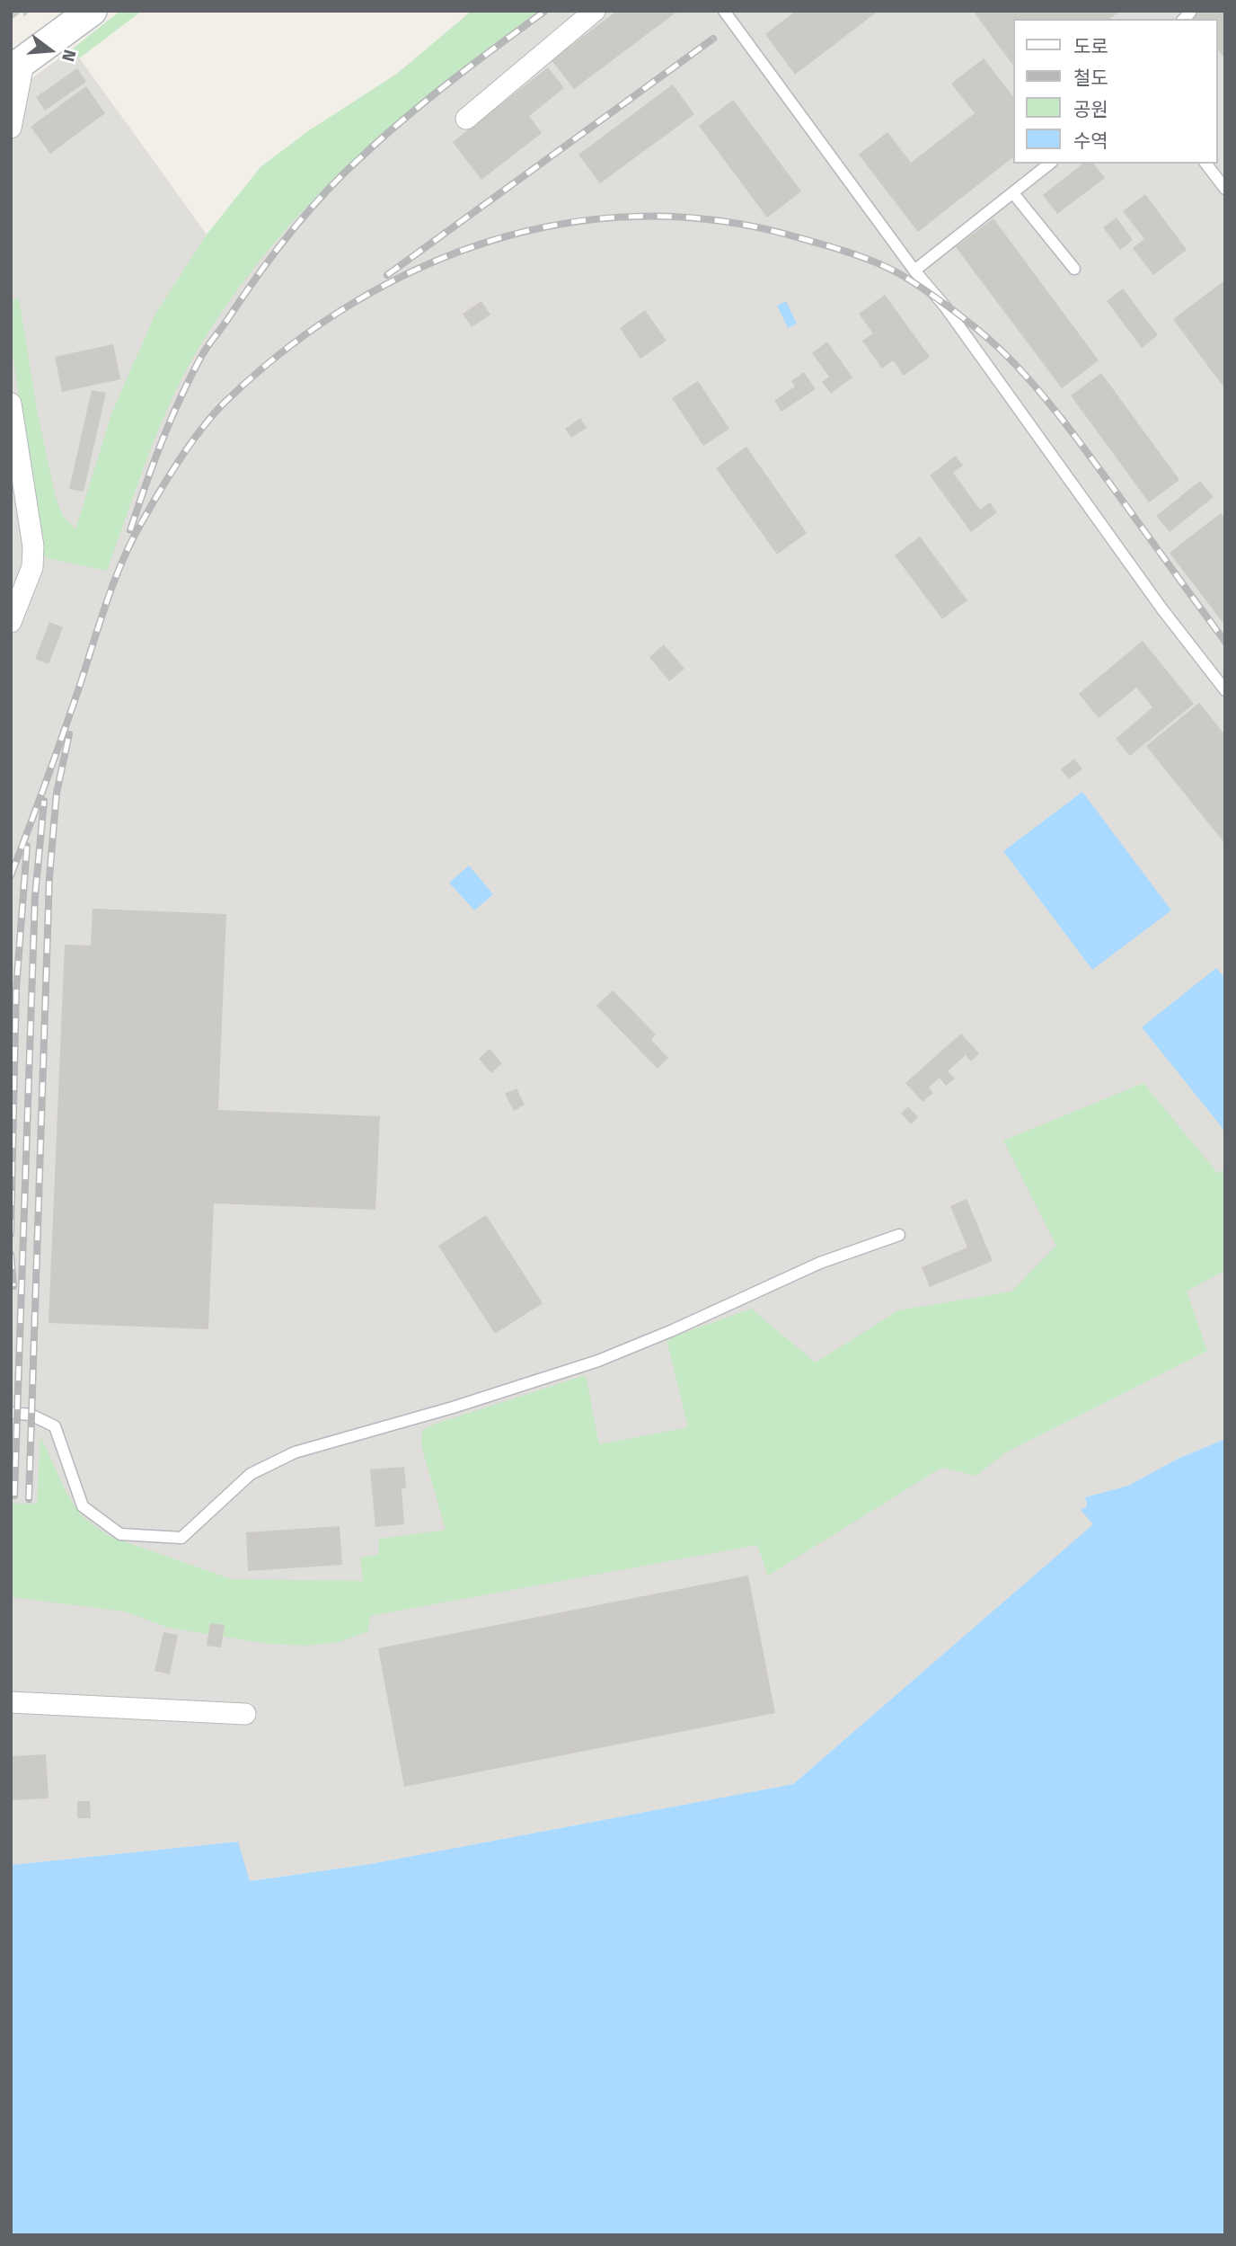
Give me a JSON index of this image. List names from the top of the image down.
{
  "legend": [
    "도로",
    "철도",
    "공원",
    "수역"
  ],
  "north": "right"
}
